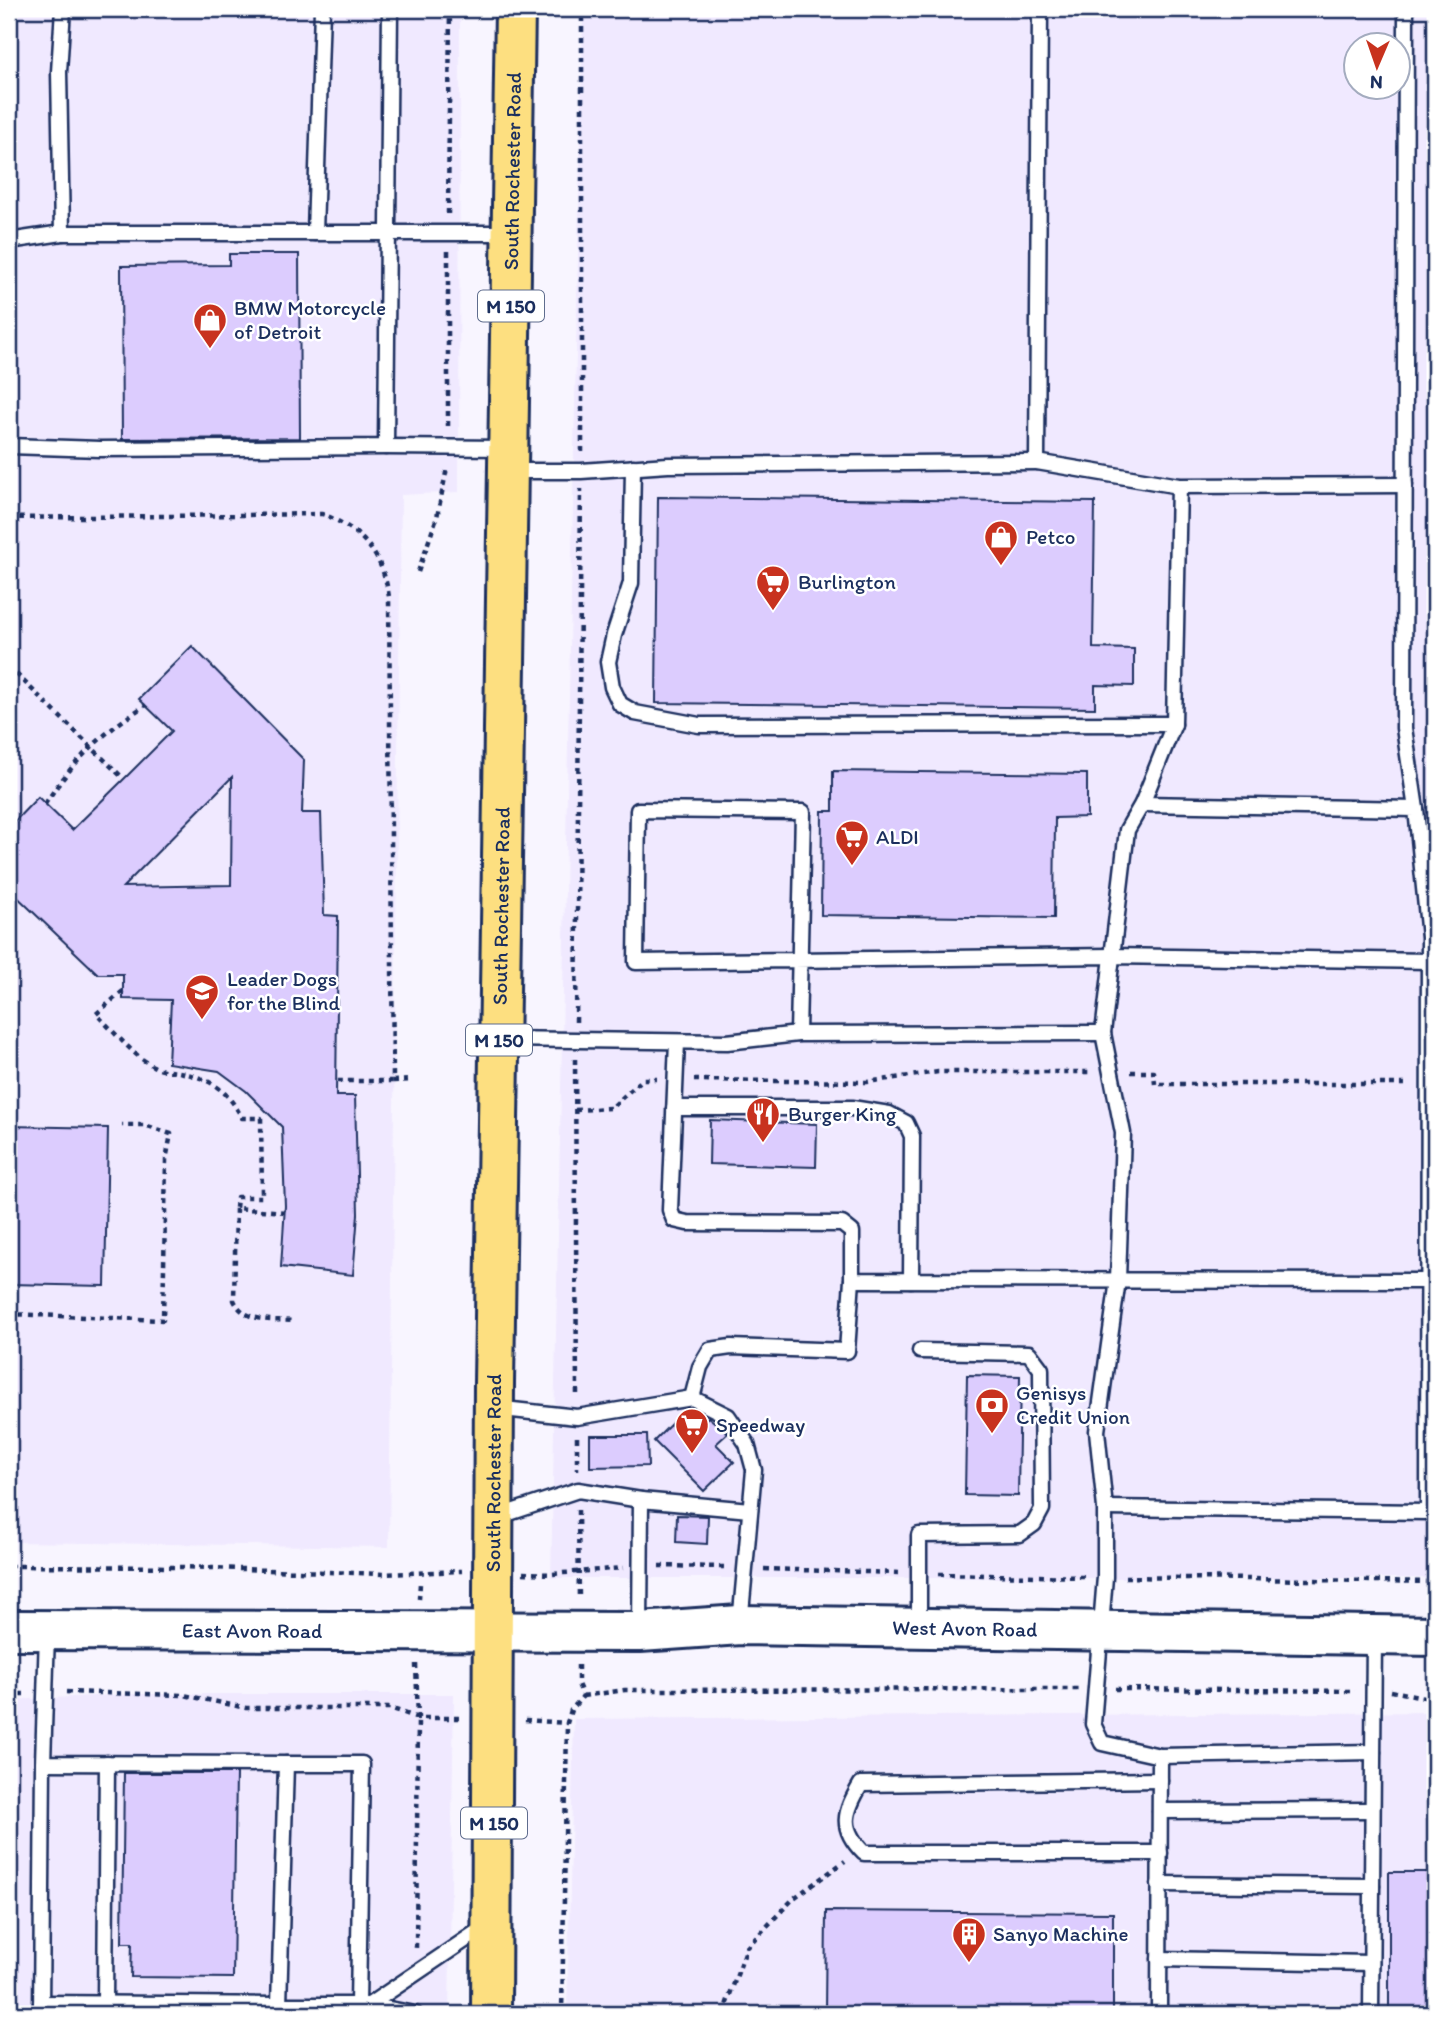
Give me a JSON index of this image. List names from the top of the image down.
{
  "streets": {
    "main road": [
      "South Rochester Road",
      "M 150",
      "West Avon Road",
      "East Avon Road"
    ]
  },
  "crossings": [
    ["South Rochester Road", "West Avon Road"],
    ["South Rochester Road", "East Avon Road"],
    ["West Avon Road", "East Avon Road"]
  ],
  "places": {
    "shop": ["BMW Motorcycle of Detroit", "Petco"],
    "supermarket": ["Burlington", "ALDI", "Speedway"],
    "school or university": ["Leader Dogs for the Blind"],
    "restaurant": ["Burger King"],
    "bank": ["Genisys Credit Union"],
    "building": ["Sanyo Machine"]
  },
  "north": "bottom"
}
